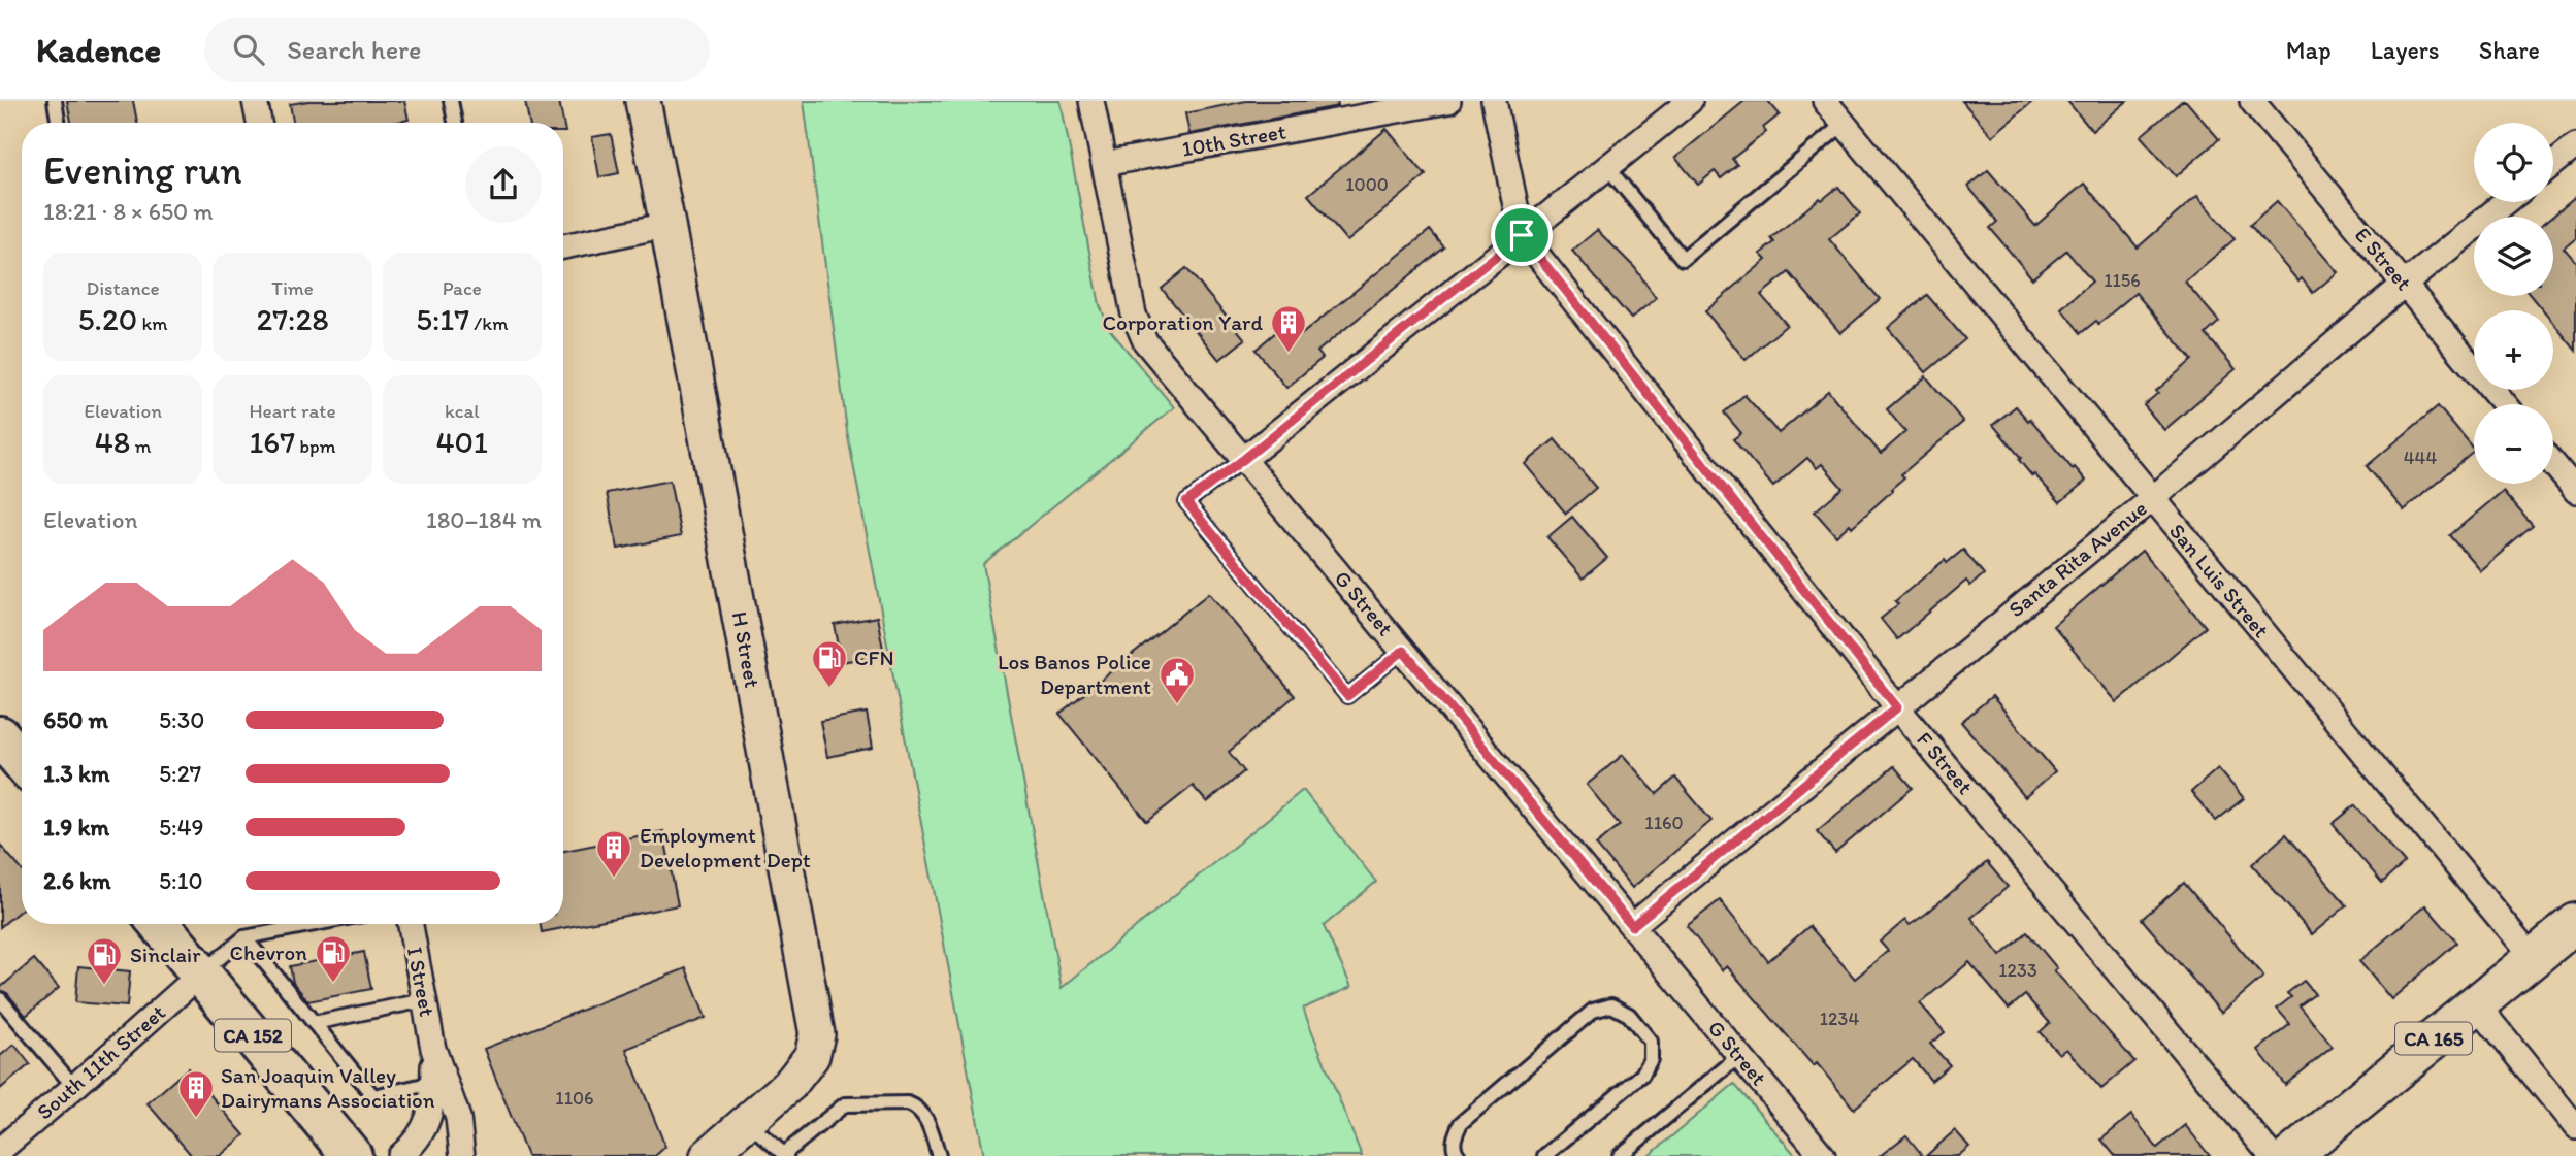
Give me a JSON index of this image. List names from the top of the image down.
{
  "streets": {
    "highway": ["CA 152"],
    "main road": ["CA 165"],
    "street": [
      "10th Street",
      "E Street",
      "Santa Rita Avenue",
      "San Luis Street",
      "G Street",
      "H Street",
      "F Street",
      "I Street",
      "South 11th Street"
    ]
  },
  "crossings": [
    ["10th Street", "G Street"],
    ["E Street", "Santa Rita Avenue"],
    ["Santa Rita Avenue", "San Luis Street"],
    ["Santa Rita Avenue", "G Street"],
    ["Santa Rita Avenue", "F Street"],
    ["San Luis Street", "CA 165"],
    ["CA 152", "South 11th Street"]
  ],
  "places": {
    "building": ["Corporation Yard", "Employment Development Dept", "San Joaquin Valley Dairymans Association"],
    "fuel station": ["CFN", "Chevron", "Sinclair"],
    "public building": ["Los Banos Police Department"]
  },
  "house_numbers": [
    "1000",
    "1156",
    "444",
    "1160",
    "1233",
    "1234",
    "1106"
  ],
  "page": {
    "header": "Kadence",
    "search": "Search here",
    "nav": ["Map", "Layers", "Share"],
    "map_buttons": ["+", "−"],
    "heading": ["Evening run", "18:21 · 8 × 650 m"],
    "stats": [
      ["Distance", "5.20 km"],
      ["Time", "27:28"],
      ["Pace", "5:17 /km"],
      ["Elevation", "48 m"],
      ["Heart rate", "167 bpm"],
      ["kcal", "401"]
    ],
    "chart": ["Elevation", "180–184 m"],
    "list": [
      {
        "name": "650 m",
        "note": "5:30"
      },
      {
        "name": "1.3 km",
        "note": "5:27"
      },
      {
        "name": "1.9 km",
        "note": "5:49"
      },
      {
        "name": "2.6 km",
        "note": "5:10"
      }
    ]
  }
}
